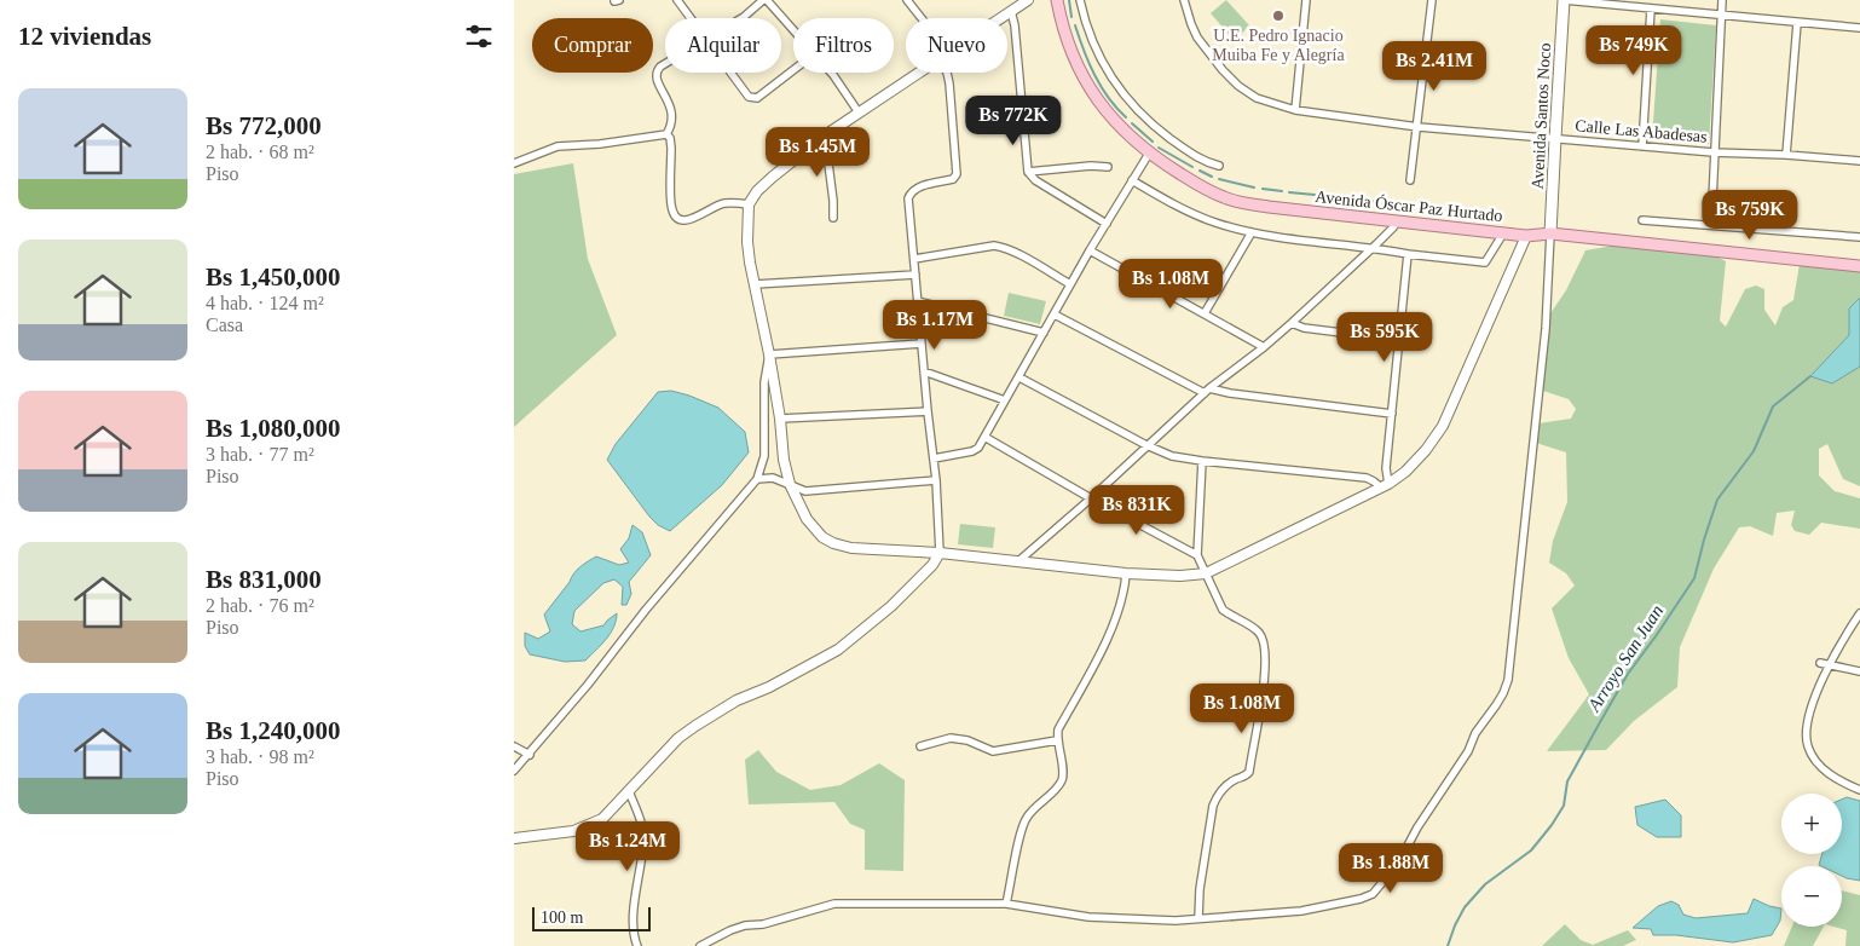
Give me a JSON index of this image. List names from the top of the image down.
{
  "streets": {
    "main road": ["Avenida Santos Noco", "Avenida Óscar Paz Hurtado"],
    "street": ["Calle Las Abadesas"]
  },
  "crossings": [
    ["Avenida Santos Noco", "Calle Las Abadesas"],
    ["Avenida Santos Noco", "Avenida Óscar Paz Hurtado"]
  ],
  "water": ["Arroyo San Juan"],
  "places": ["U.E. Pedro Ignacio Muiba Fe y Alegría"],
  "scale_bar": "100 m",
  "page": {
    "heading": "12 viviendas",
    "chip": [
      "Comprar",
      "Alquilar",
      "Filtros",
      "Nuevo"
    ],
    "price": [
      "Bs 749K",
      "Bs 2.41M",
      "Bs 772K",
      "Bs 1.45M",
      "Bs 759K",
      "Bs 1.08M",
      "Bs 1.17M",
      "Bs 595K",
      "Bs 831K",
      "Bs 1.08M",
      "Bs 1.24M",
      "Bs 1.88M"
    ],
    "list": [
      {
        "name": "Bs 772,000",
        "note": "2 hab. · 68 m² · Piso"
      },
      {
        "name": "Bs 1,450,000",
        "note": "4 hab. · 124 m² · Casa"
      },
      {
        "name": "Bs 1,080,000",
        "note": "3 hab. · 77 m² · Piso"
      },
      {
        "name": "Bs 831,000",
        "note": "2 hab. · 76 m² · Piso"
      },
      {
        "name": "Bs 1,240,000",
        "note": "3 hab. · 98 m² · Piso"
      }
    ],
    "map_buttons": ["+", "−"],
    "scale": "100 m"
  }
}
